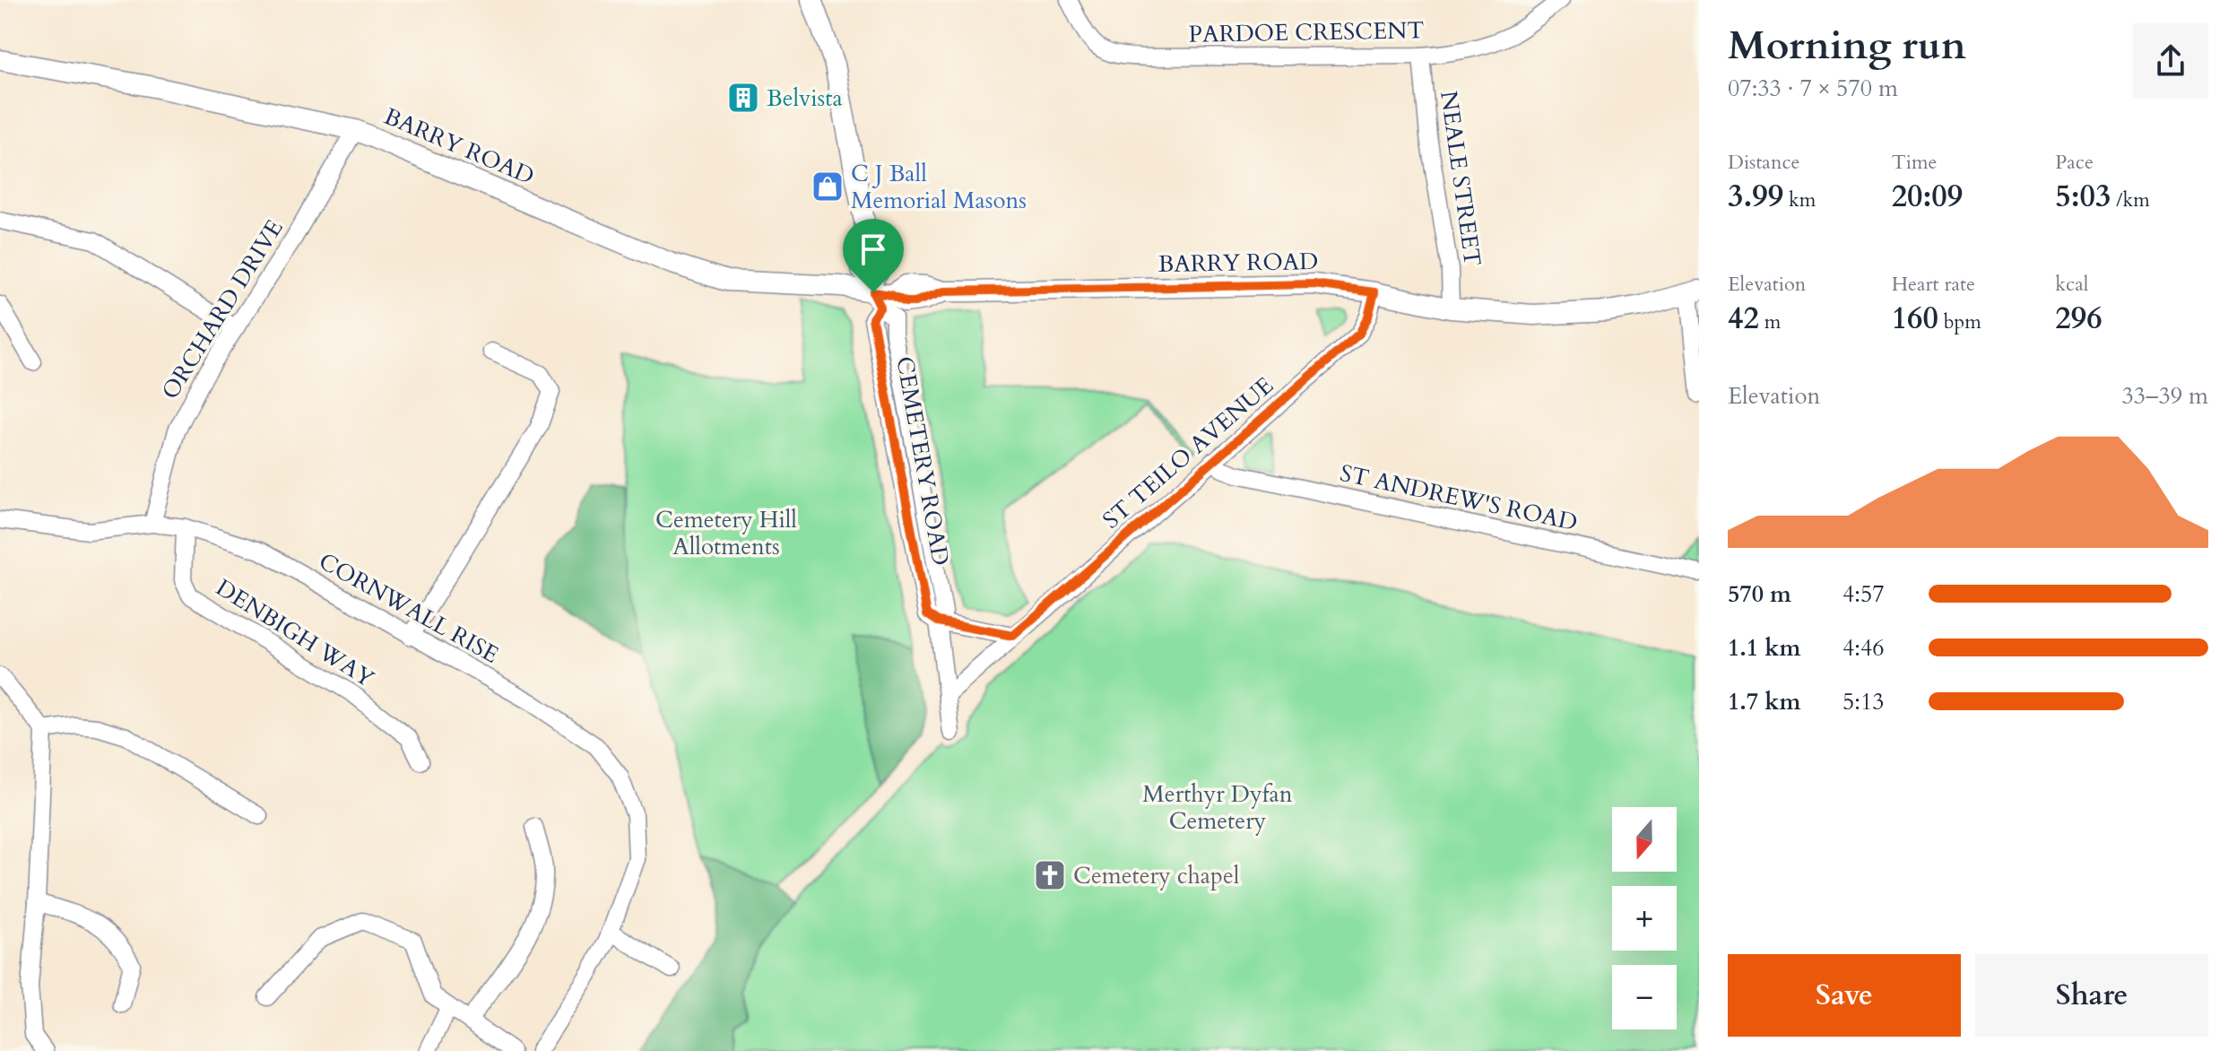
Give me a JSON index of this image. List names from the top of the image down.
{
  "streets": {
    "street": [
      "PARDOE CRESCENT",
      "BARRY ROAD",
      "NEALE STREET",
      "ORCHARD DRIVE",
      "ST TEILO AVENUE",
      "CEMETERY ROAD",
      "ST ANDREW'S ROAD",
      "CORNWALL RISE",
      "DENBIGH WAY"
    ]
  },
  "crossings": [
    ["PARDOE CRESCENT", "NEALE STREET"],
    ["BARRY ROAD", "NEALE STREET"],
    ["BARRY ROAD", "ORCHARD DRIVE"],
    ["BARRY ROAD", "ST TEILO AVENUE"],
    ["BARRY ROAD", "CEMETERY ROAD"],
    ["ORCHARD DRIVE", "CORNWALL RISE"],
    ["ST TEILO AVENUE", "CEMETERY ROAD"],
    ["ST TEILO AVENUE", "ST ANDREW'S ROAD"],
    ["CORNWALL RISE", "DENBIGH WAY"]
  ],
  "parks": ["Cemetery Hill Allotments", "Merthyr Dyfan Cemetery"],
  "places": {
    "building": ["Belvista"],
    "shop": ["C J Ball Memorial Masons"],
    "church": ["Cemetery chapel"]
  },
  "north": "bottom",
  "page": {
    "heading": ["Morning run", "07:33 · 7 × 570 m"],
    "stats": [
      ["Distance", "3.99 km"],
      ["Time", "20:09"],
      ["Pace", "5:03 /km"],
      ["Elevation", "42 m"],
      ["Heart rate", "160 bpm"],
      ["kcal", "296"]
    ],
    "chart": ["Elevation", "33–39 m"],
    "list": [
      {
        "name": "570 m",
        "note": "4:57"
      },
      {
        "name": "1.1 km",
        "note": "4:46"
      },
      {
        "name": "1.7 km",
        "note": "5:13"
      }
    ],
    "map_buttons": ["+", "−"],
    "buttons": ["Save", "Share"]
  }
}
